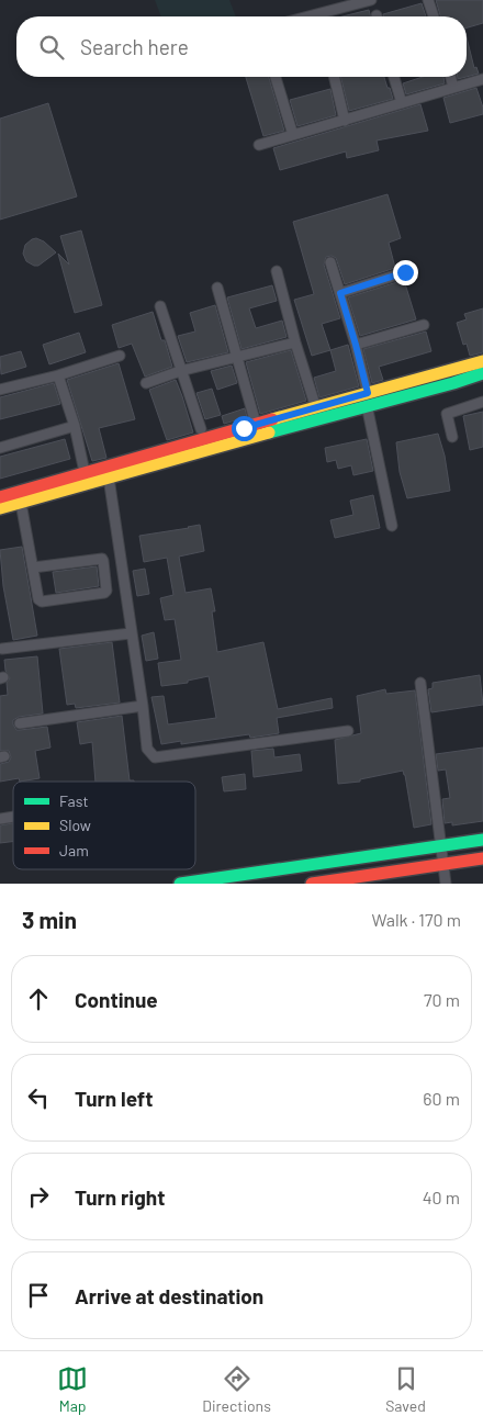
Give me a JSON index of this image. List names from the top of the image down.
{
  "legend": ["Fast", "Slow", "Jam"],
  "page": {
    "search": "Search here",
    "heading": ["3 min", "Walk · 170 m"],
    "list": [
      ["Continue", "70 m"],
      ["Turn left", "60 m"],
      ["Turn right", "40 m"],
      "Arrive at destination"
    ],
    "nav": ["Map", "Directions", "Saved"]
  }
}
